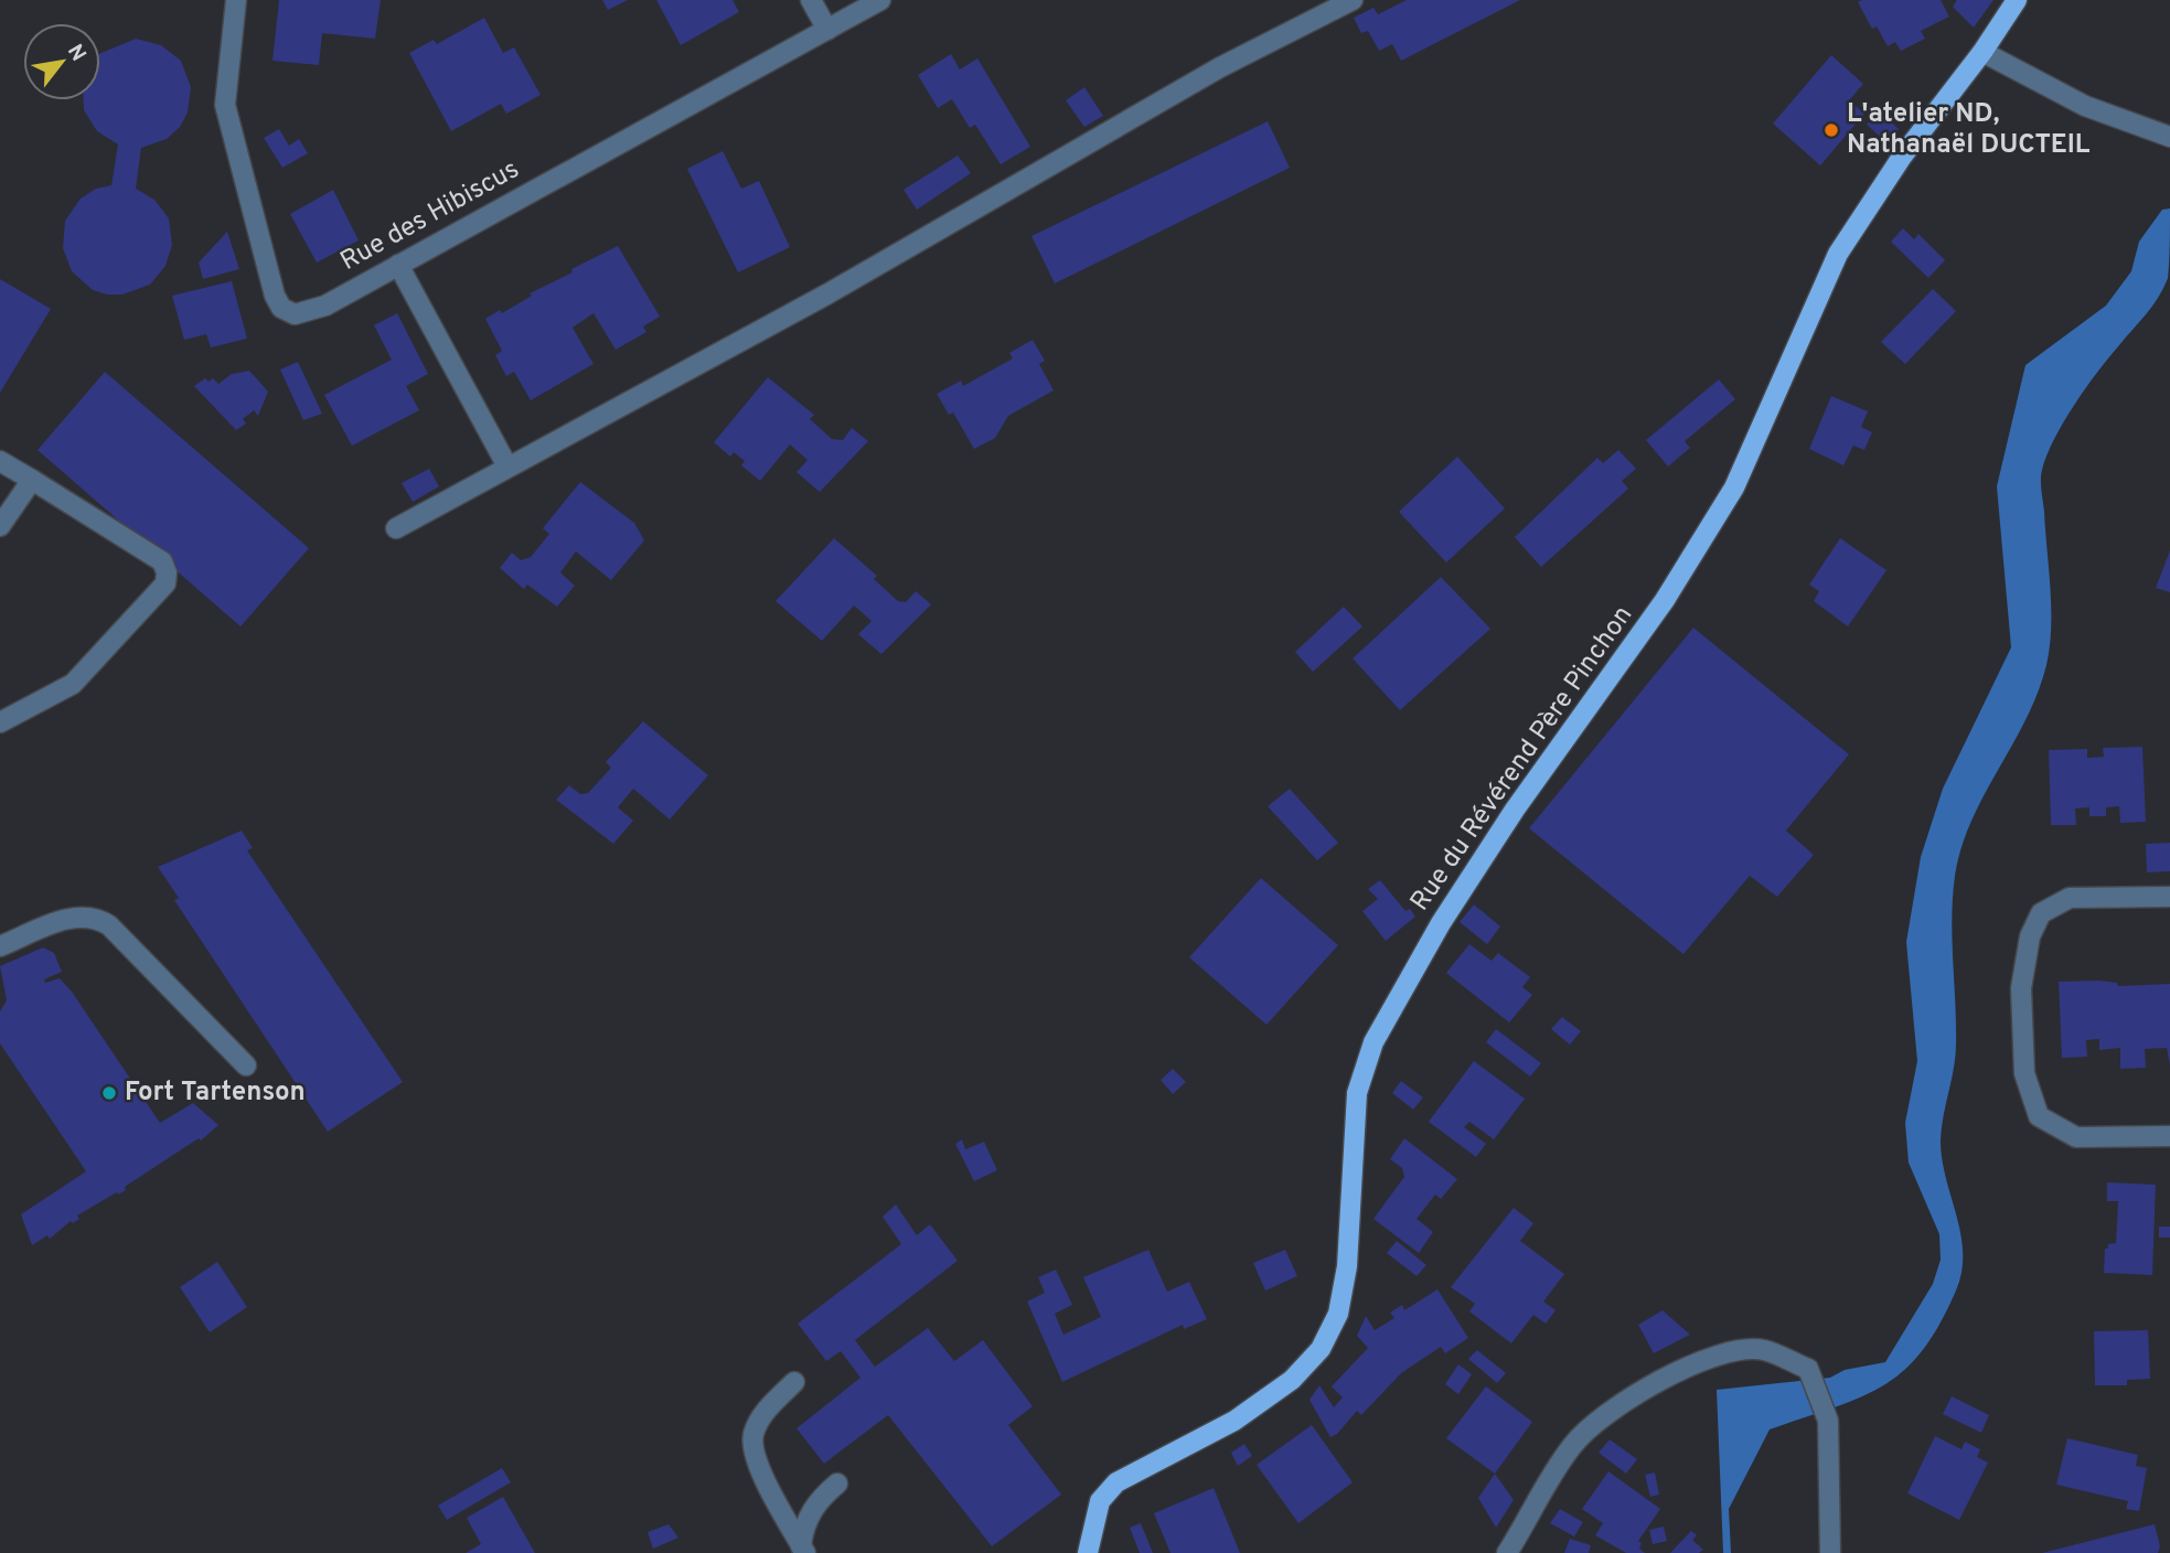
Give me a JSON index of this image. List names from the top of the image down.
{
  "streets": {
    "main road": ["Rue du Révérend Père Pinchon"],
    "street": ["Rue des Hibiscus"]
  },
  "places": ["L'atelier ND, Nathanaël DUCTEIL", "Fort Tartenson"],
  "north": "top right"
}
